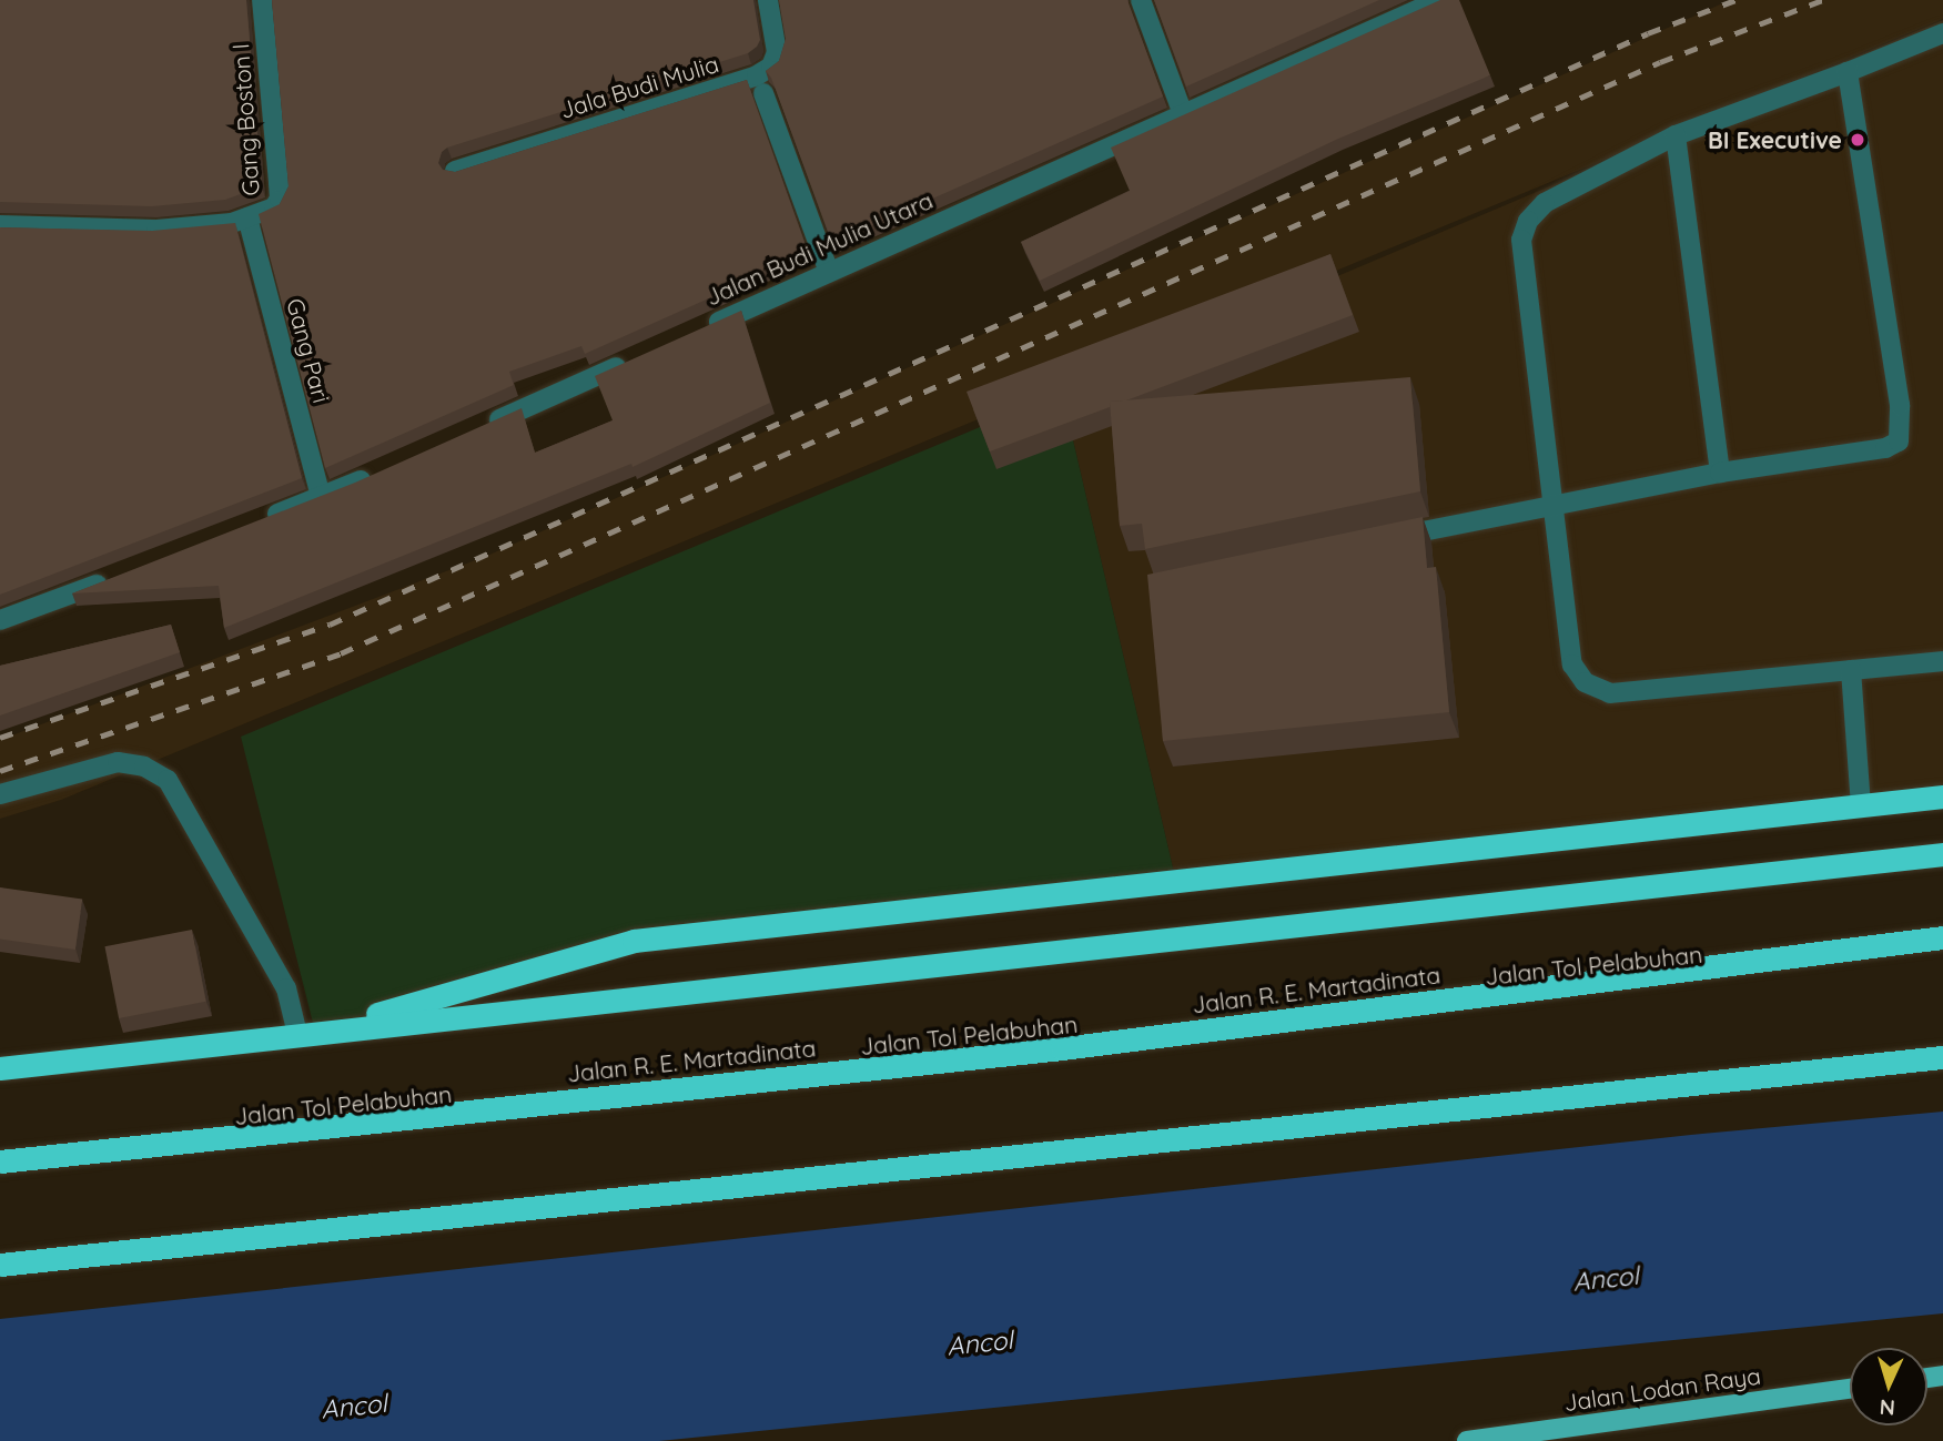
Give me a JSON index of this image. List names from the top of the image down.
{
  "streets": {
    "highway": ["Jalan Tol Pelabuhan", "Jalan R. E. Martadinata"],
    "main road": ["Jalan Lodan Raya"],
    "street": [
      "Jala Budi Mulia",
      "Gang Boston I",
      "Jalan Budi Mulia Utara",
      "Gang Pari"
    ]
  },
  "crossings": [
    ["Gang Boston I", "Gang Pari"]
  ],
  "water": ["Ancol"],
  "places": ["BI Executive"],
  "north": "bottom"
}
